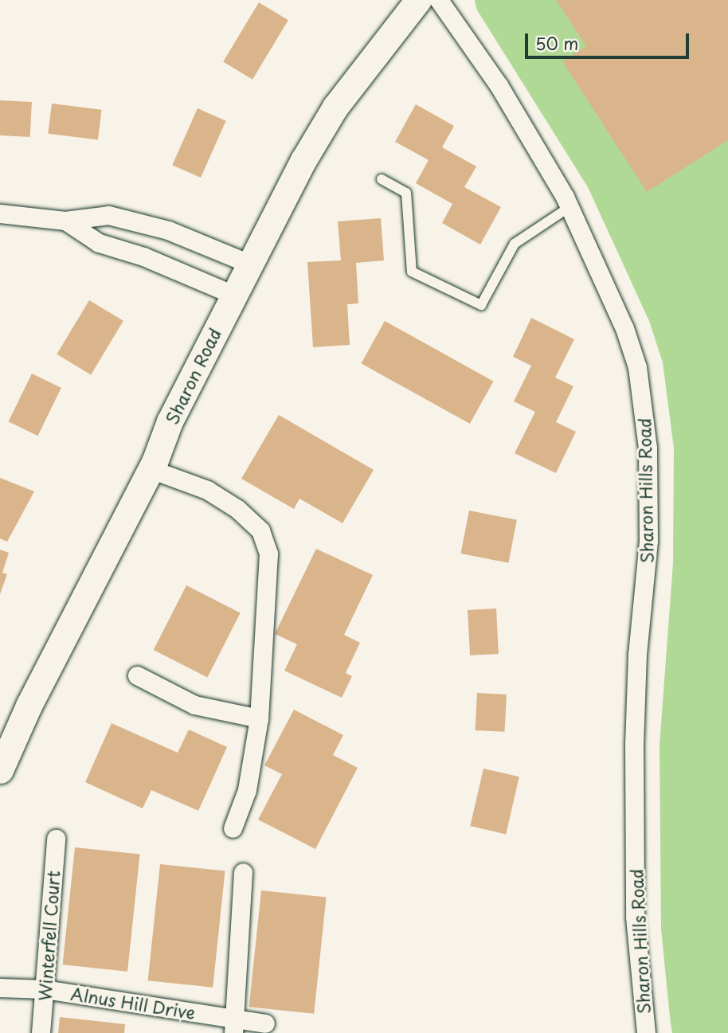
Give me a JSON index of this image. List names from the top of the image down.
{
  "streets": {
    "main road": ["Sharon Road"],
    "street": ["Sharon Hills Road", "Winterfell Court", "Alnus Hill Drive"]
  },
  "crossings": [
    ["Winterfell Court", "Alnus Hill Drive"]
  ],
  "scale_bar": "50 m"
}
